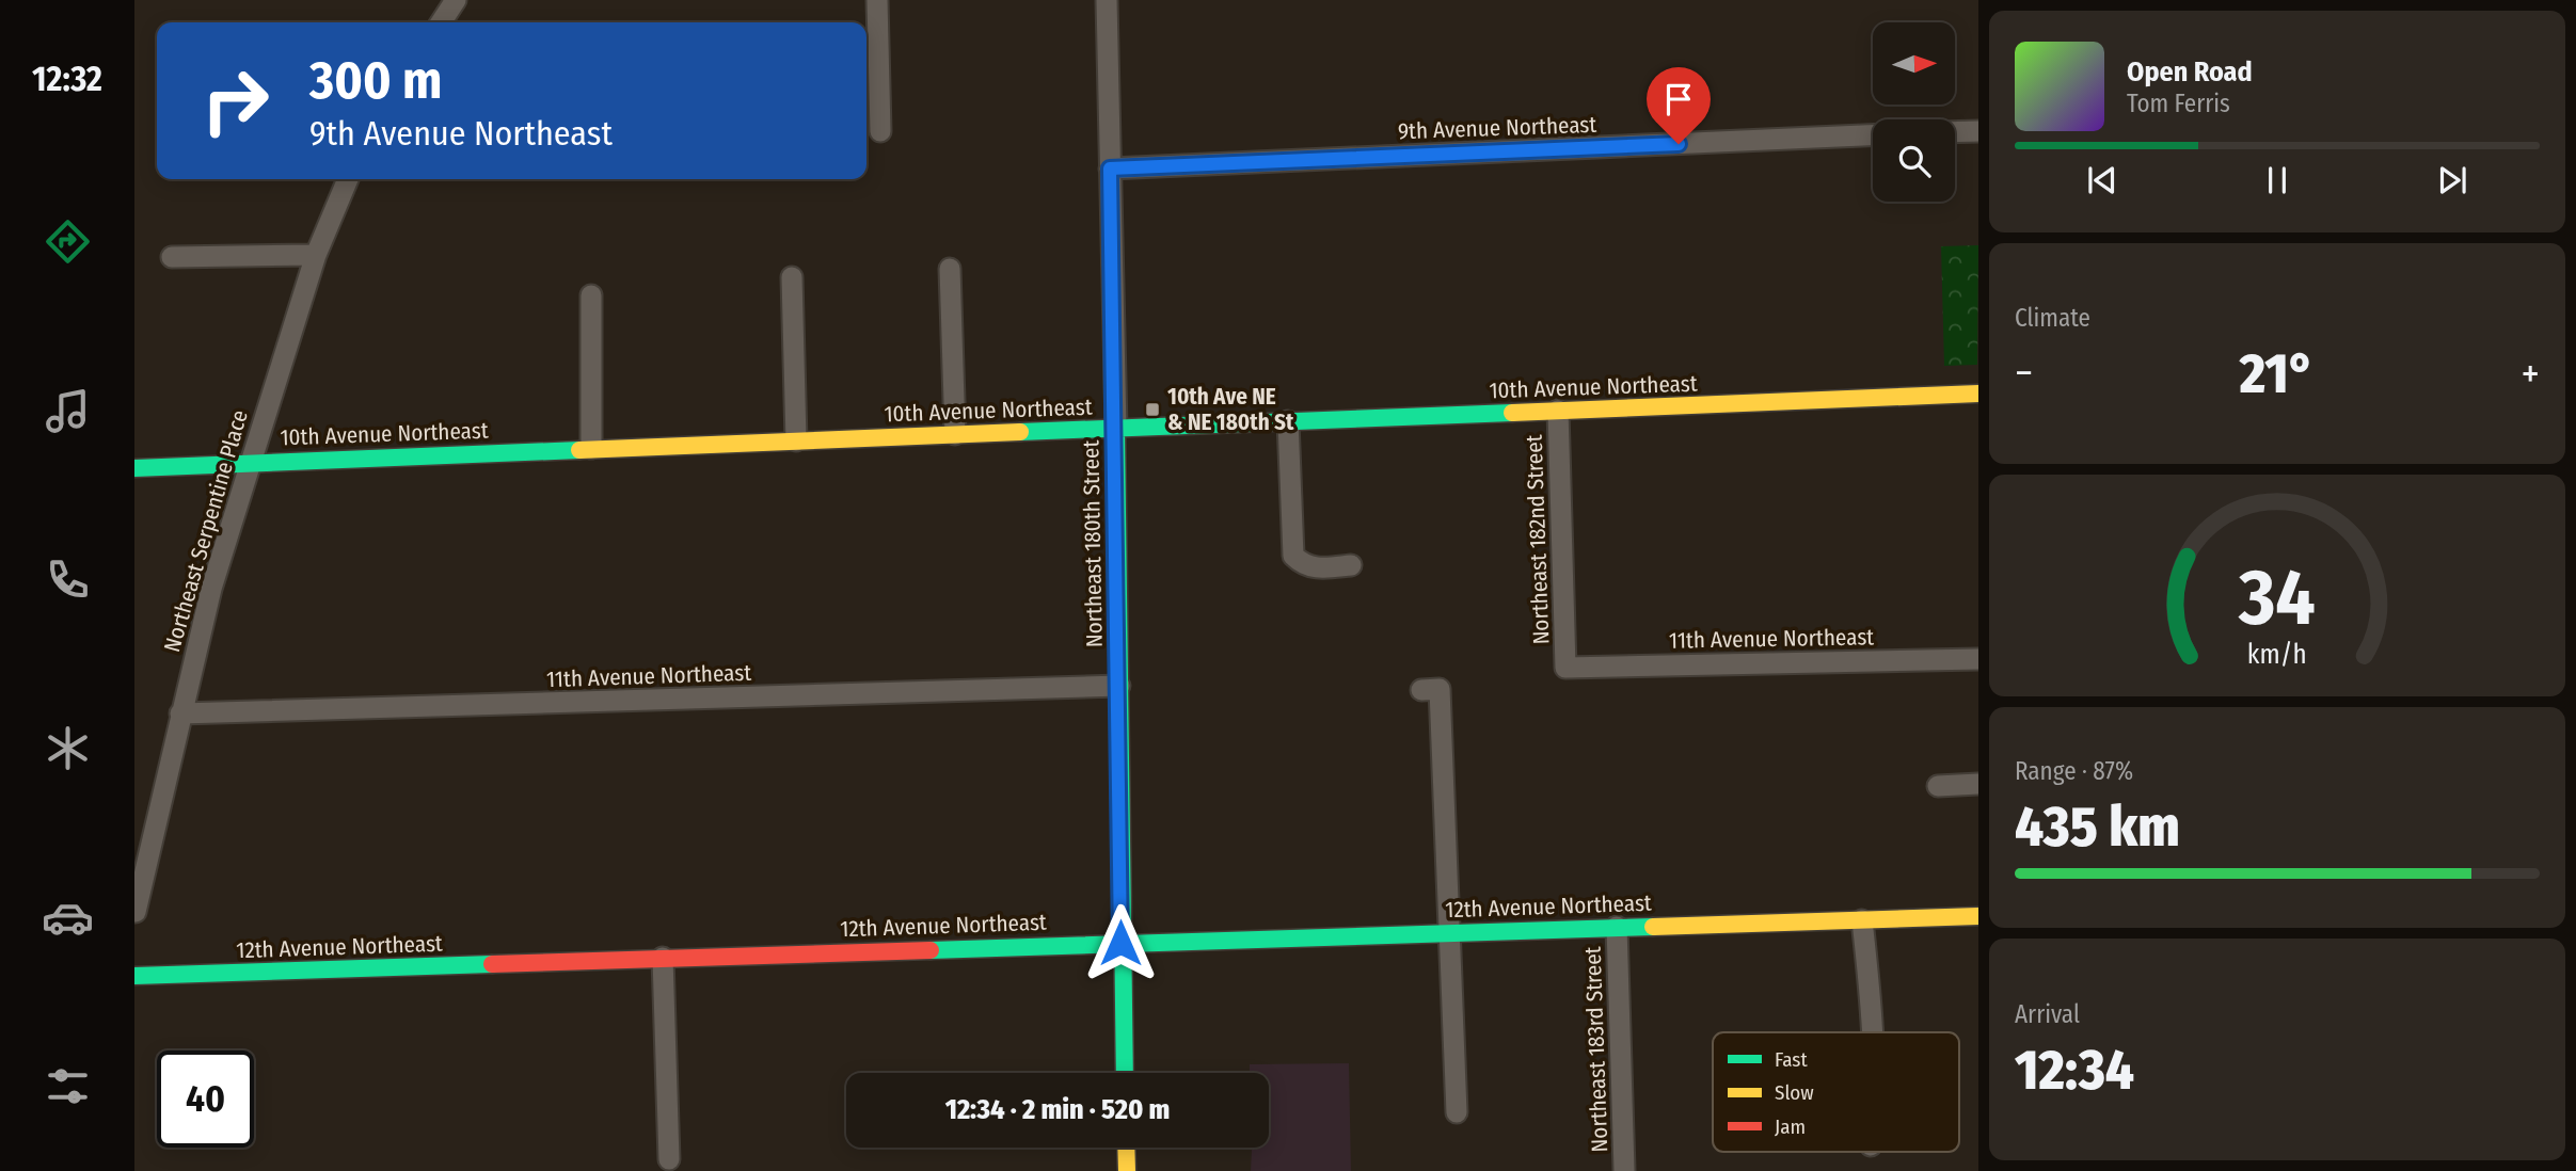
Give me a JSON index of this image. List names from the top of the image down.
{
  "streets": {
    "street": [
      "9th Avenue Northeast",
      "10th Avenue Northeast",
      "Northeast Serpentine Place",
      "Northeast 182nd Street",
      "Northeast 180th Street",
      "11th Avenue Northeast",
      "12th Avenue Northeast",
      "Northeast 183rd Street"
    ]
  },
  "crossings": [
    ["9th Avenue Northeast", "Northeast 180th Street"],
    ["10th Avenue Northeast", "Northeast Serpentine Place"],
    ["10th Avenue Northeast", "Northeast 182nd Street"],
    ["10th Avenue Northeast", "Northeast 180th Street"],
    ["Northeast Serpentine Place", "11th Avenue Northeast"],
    ["Northeast 182nd Street", "11th Avenue Northeast"],
    ["Northeast 180th Street", "11th Avenue Northeast"],
    ["Northeast 180th Street", "12th Avenue Northeast"],
    ["12th Avenue Northeast", "Northeast 183rd Street"]
  ],
  "places": {
    "transit": ["10th Ave NE & NE 180th St"]
  },
  "legend": ["Fast", "Slow", "Jam"],
  "north": "right",
  "page": {
    "tabs": "12:32",
    "turn": ["300 m", "9th Avenue Northeast"],
    "song": ["Open Road", "Tom Ferris"],
    "tile": [
      "Climate",
      ["Range · 87%", "435 km"],
      ["Arrival", "12:34"]
    ],
    "heat": ["−", "21°", "+"],
    "limit": "40",
    "trip": "12:34 · 2 min · 520 m",
    "gauge": ["34", "km/h"]
  }
}
